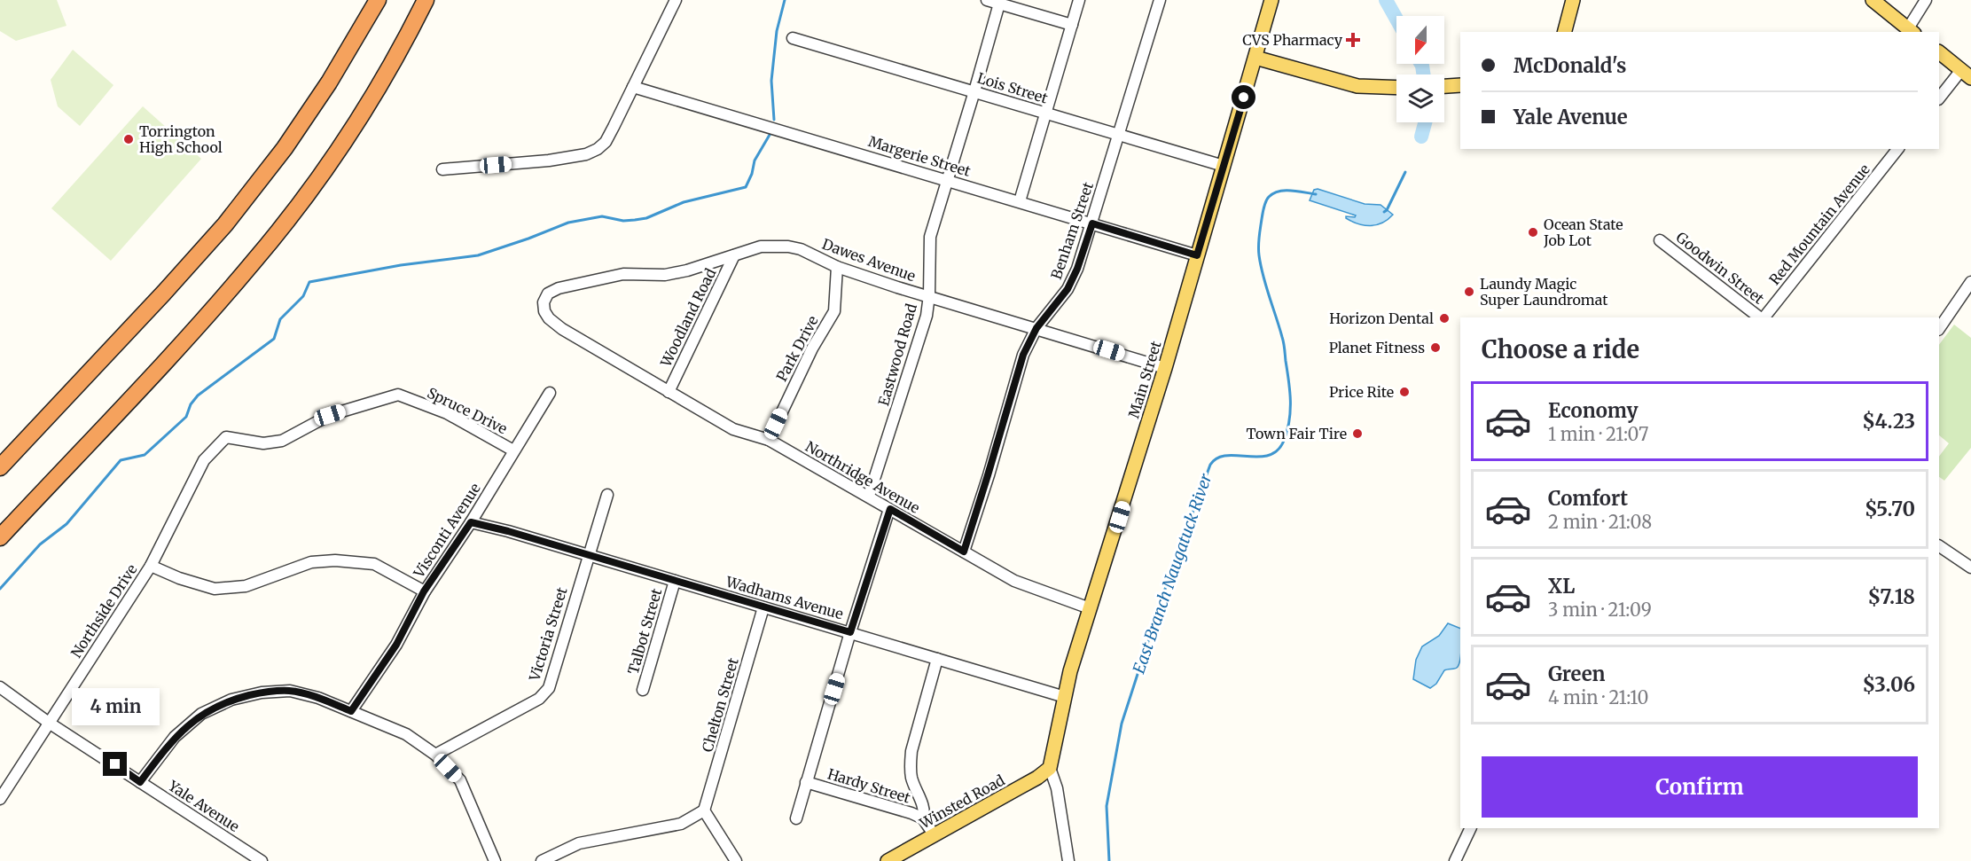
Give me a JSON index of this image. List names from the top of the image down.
{
  "streets": {
    "main road": ["Main Street", "Winsted Road"],
    "street": [
      "Lois Street",
      "Margerie Street",
      "Red Mountain Avenue",
      "Benham Street",
      "Dawes Avenue",
      "Goodwin Street",
      "Woodland Road",
      "Park Drive",
      "Eastwood Road",
      "Spruce Drive",
      "Northridge Avenue",
      "Visconti Avenue",
      "Wadhams Avenue",
      "Northside Drive",
      "Talbot Street",
      "Victoria Street",
      "Chelton Street",
      "Hardy Street",
      "Yale Avenue"
    ]
  },
  "crossings": [
    ["Lois Street", "Benham Street"],
    ["Lois Street", "Eastwood Road"],
    ["Lois Street", "Main Street"],
    ["Margerie Street", "Benham Street"],
    ["Margerie Street", "Eastwood Road"],
    ["Margerie Street", "Main Street"],
    ["Benham Street", "Dawes Avenue"],
    ["Benham Street", "Northridge Avenue"],
    ["Dawes Avenue", "Woodland Road"],
    ["Dawes Avenue", "Park Drive"],
    ["Dawes Avenue", "Eastwood Road"],
    ["Dawes Avenue", "Main Street"],
    ["Dawes Avenue", "Northridge Avenue"],
    ["Woodland Road", "Northridge Avenue"],
    ["Park Drive", "Northridge Avenue"],
    ["Eastwood Road", "Northridge Avenue"],
    ["Main Street", "Northridge Avenue"],
    ["Main Street", "Wadhams Avenue"],
    ["Main Street", "Winsted Road"],
    ["Spruce Drive", "Visconti Avenue"],
    ["Spruce Drive", "Northside Drive"],
    ["Visconti Avenue", "Wadhams Avenue"],
    ["Wadhams Avenue", "Talbot Street"],
    ["Wadhams Avenue", "Victoria Street"],
    ["Wadhams Avenue", "Chelton Street"],
    ["Northside Drive", "Yale Avenue"]
  ],
  "water": ["East Branch Naugatuck River"],
  "places": {
    "health": ["CVS Pharmacy"],
    "other": [
      "Torrington High School",
      "Ocean State Job Lot",
      "Laundy Magic Super Laundromat",
      "Horizon Dental",
      "Planet Fitness",
      "Price Rite",
      "Town Fair Tire"
    ]
  },
  "north": "bottom",
  "page": {
    "banner": ["McDonald's", "Yale Avenue"],
    "heading": "Choose a ride",
    "list": [
      {
        "name": "Economy",
        "note": "1 min · 21:07",
        "value": "$4.23"
      },
      {
        "name": "Comfort",
        "note": "2 min · 21:08",
        "value": "$5.70"
      },
      {
        "name": "XL",
        "note": "3 min · 21:09",
        "value": "$7.18"
      },
      {
        "name": "Green",
        "note": "4 min · 21:10",
        "value": "$3.06"
      }
    ],
    "bubble": "4 min",
    "buttons": "Confirm"
  }
}
